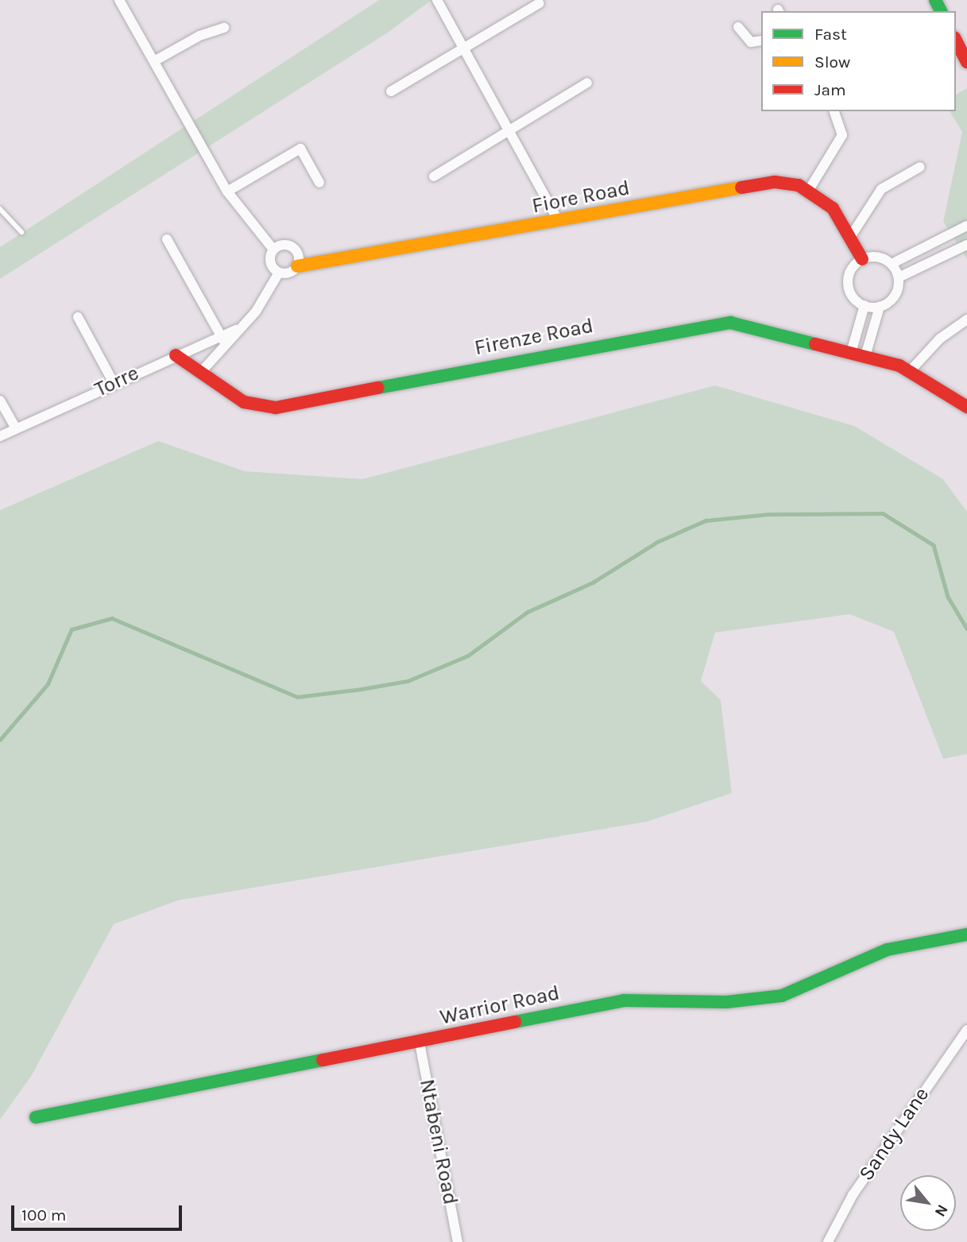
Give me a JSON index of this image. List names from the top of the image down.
{
  "streets": {
    "street": [
      "Fiore Road",
      "Firenze Road",
      "Torre",
      "Warrior Road",
      "Sandy Lane",
      "Ntabeni Road"
    ]
  },
  "crossings": [
    ["Firenze Road", "Torre"],
    ["Warrior Road", "Ntabeni Road"]
  ],
  "legend": ["Fast", "Slow", "Jam"],
  "scale_bar": "100 m",
  "north": "bottom right"
}
